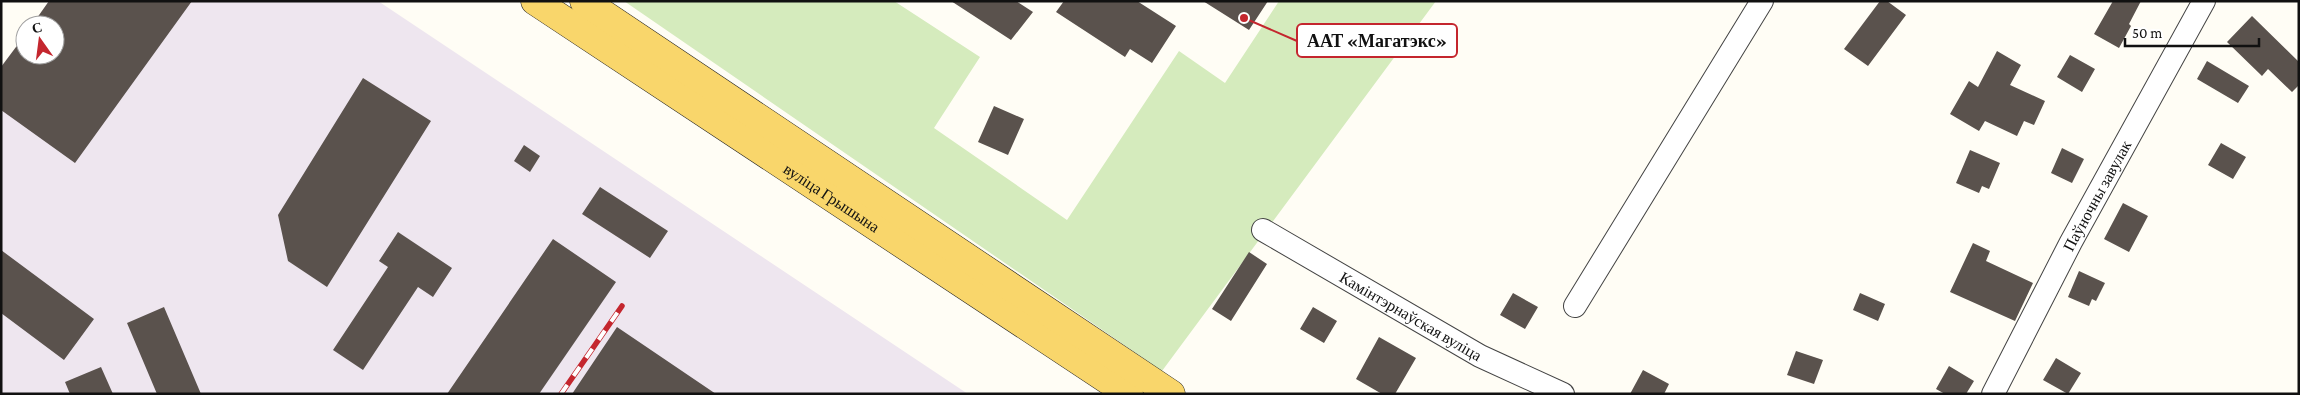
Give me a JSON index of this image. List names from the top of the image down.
{
  "streets": {
    "main road": ["вуліца Грышына"],
    "street": ["Паўночны завулак", "Камінтэрнаўская вуліца"]
  },
  "places": ["ААТ «Магатэкс»"],
  "scale_bar": "50 m",
  "north": "top"
}
